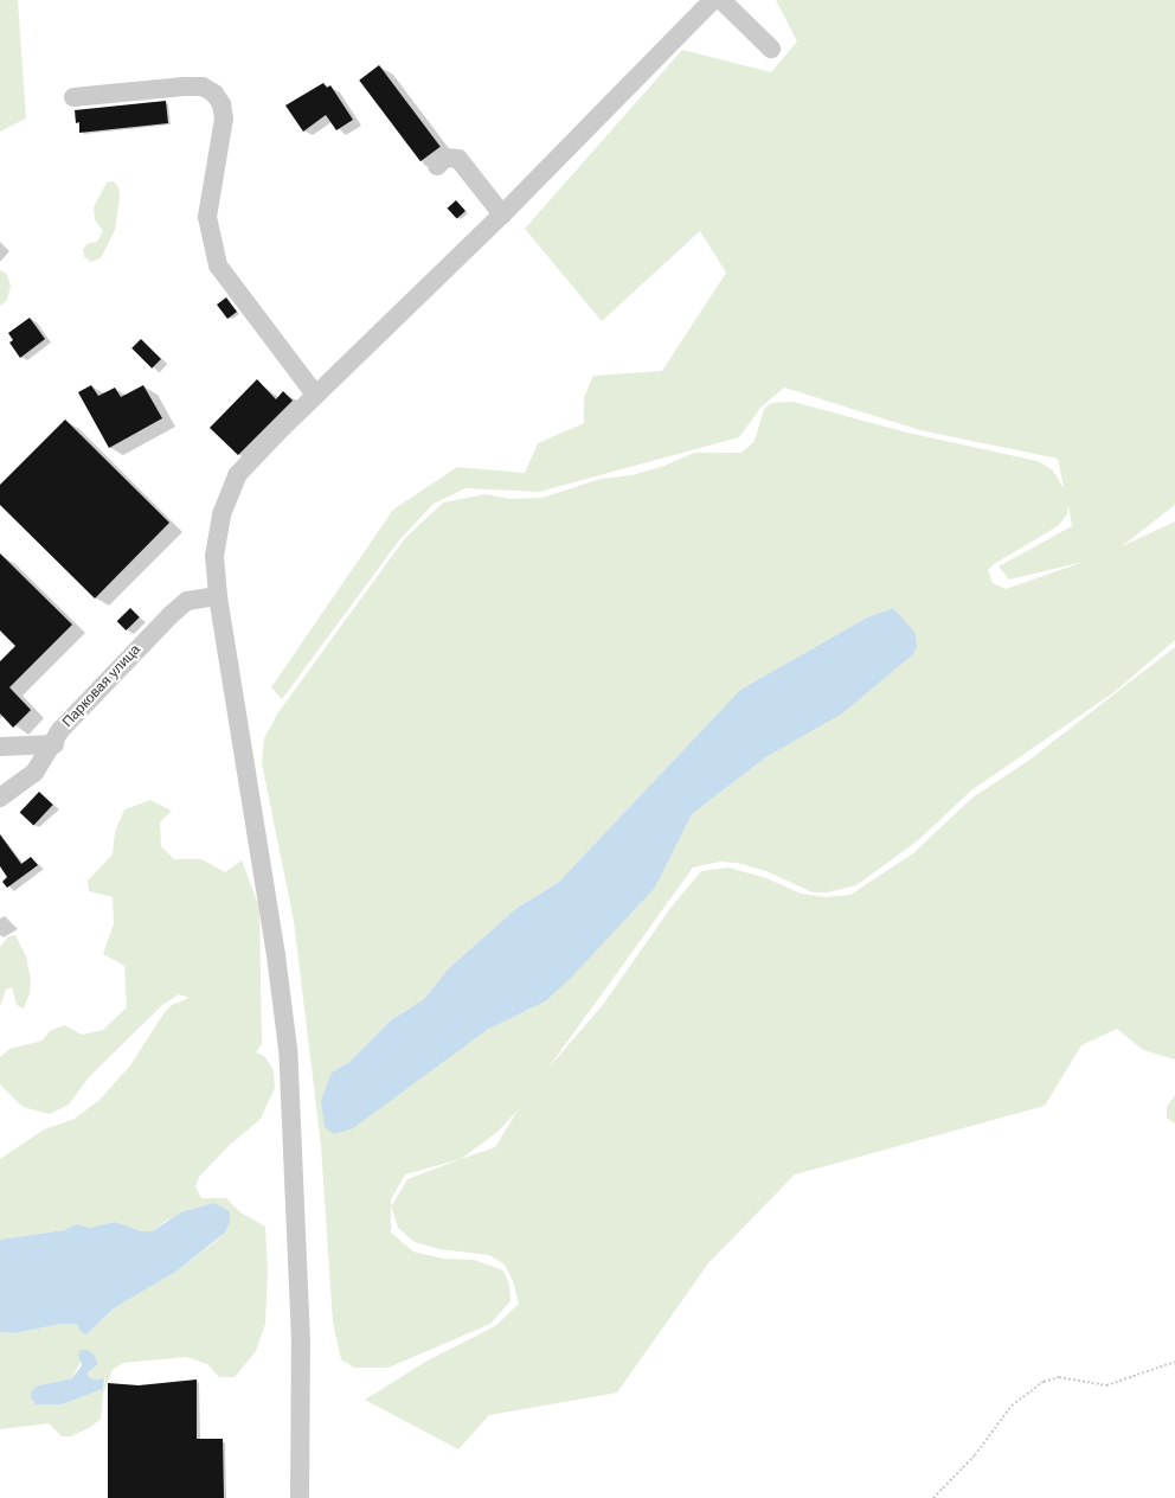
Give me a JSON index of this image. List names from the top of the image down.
{
  "streets": {
    "street": ["Парковая улица"]
  }
}
